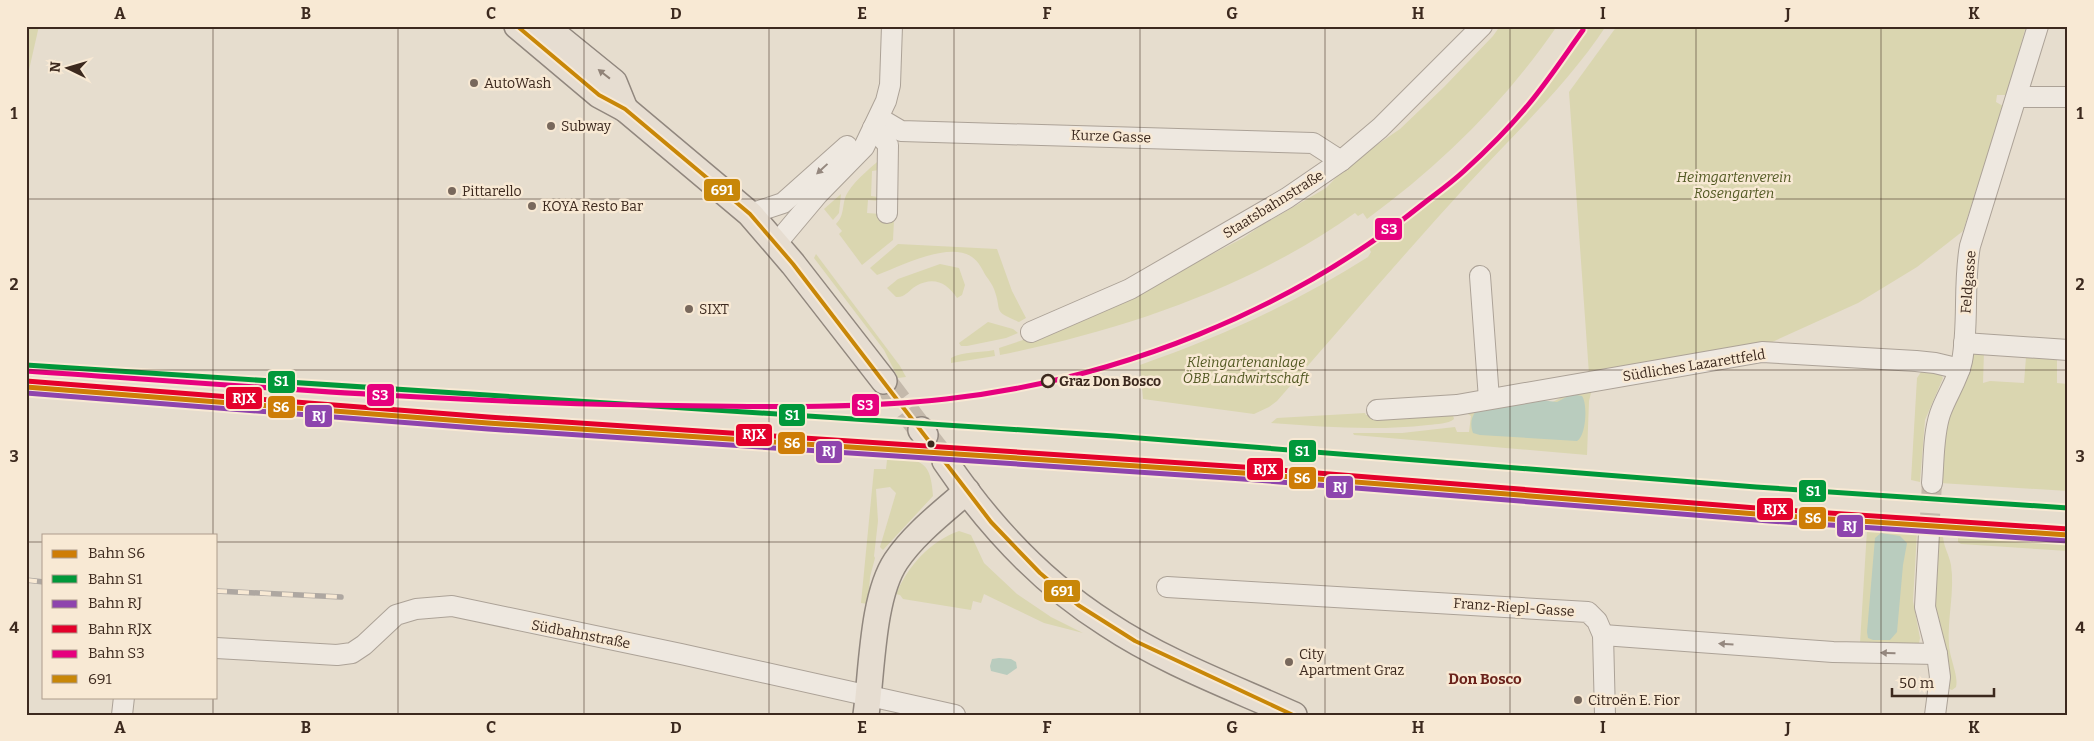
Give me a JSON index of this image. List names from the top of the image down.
{
  "streets": {
    "street": [
      "Kurze Gasse",
      "Staatsbahnstraße",
      "Feldgasse",
      "Südliches Lazarettfeld",
      "Franz-Riepl-Gasse",
      "Südbahnstraße"
    ]
  },
  "crossings": [
    ["Kurze Gasse", "Staatsbahnstraße"],
    ["Feldgasse", "Südliches Lazarettfeld"]
  ],
  "districts": ["Don Bosco"],
  "parks": ["Heimgartenverein Rosengarten", "Kleingartenanlage ÖBB Landwirtschaft"],
  "places": [
    "AutoWash",
    "Subway",
    "Pittarello",
    "KOYA Resto Bar",
    "SIXT",
    "Graz Don Bosco",
    "City Apartment Graz",
    "Citroën E. Fior"
  ],
  "lines": [
    "transit line 691",
    "rail line S3",
    "rail line S1",
    "rail line RJX",
    "rail line S6",
    "rail line RJ"
  ],
  "legend": [
    "Bahn S6",
    "Bahn S1",
    "Bahn RJ",
    "Bahn RJX",
    "Bahn S3",
    "691"
  ],
  "scale_bar": "50 m",
  "north": "left",
  "grid": {
    "columns": [
      "A",
      "B",
      "C",
      "D",
      "E",
      "F",
      "G",
      "H",
      "I",
      "J",
      "K"
    ],
    "rows": [
      "1",
      "2",
      "3",
      "4"
    ]
  }
}
